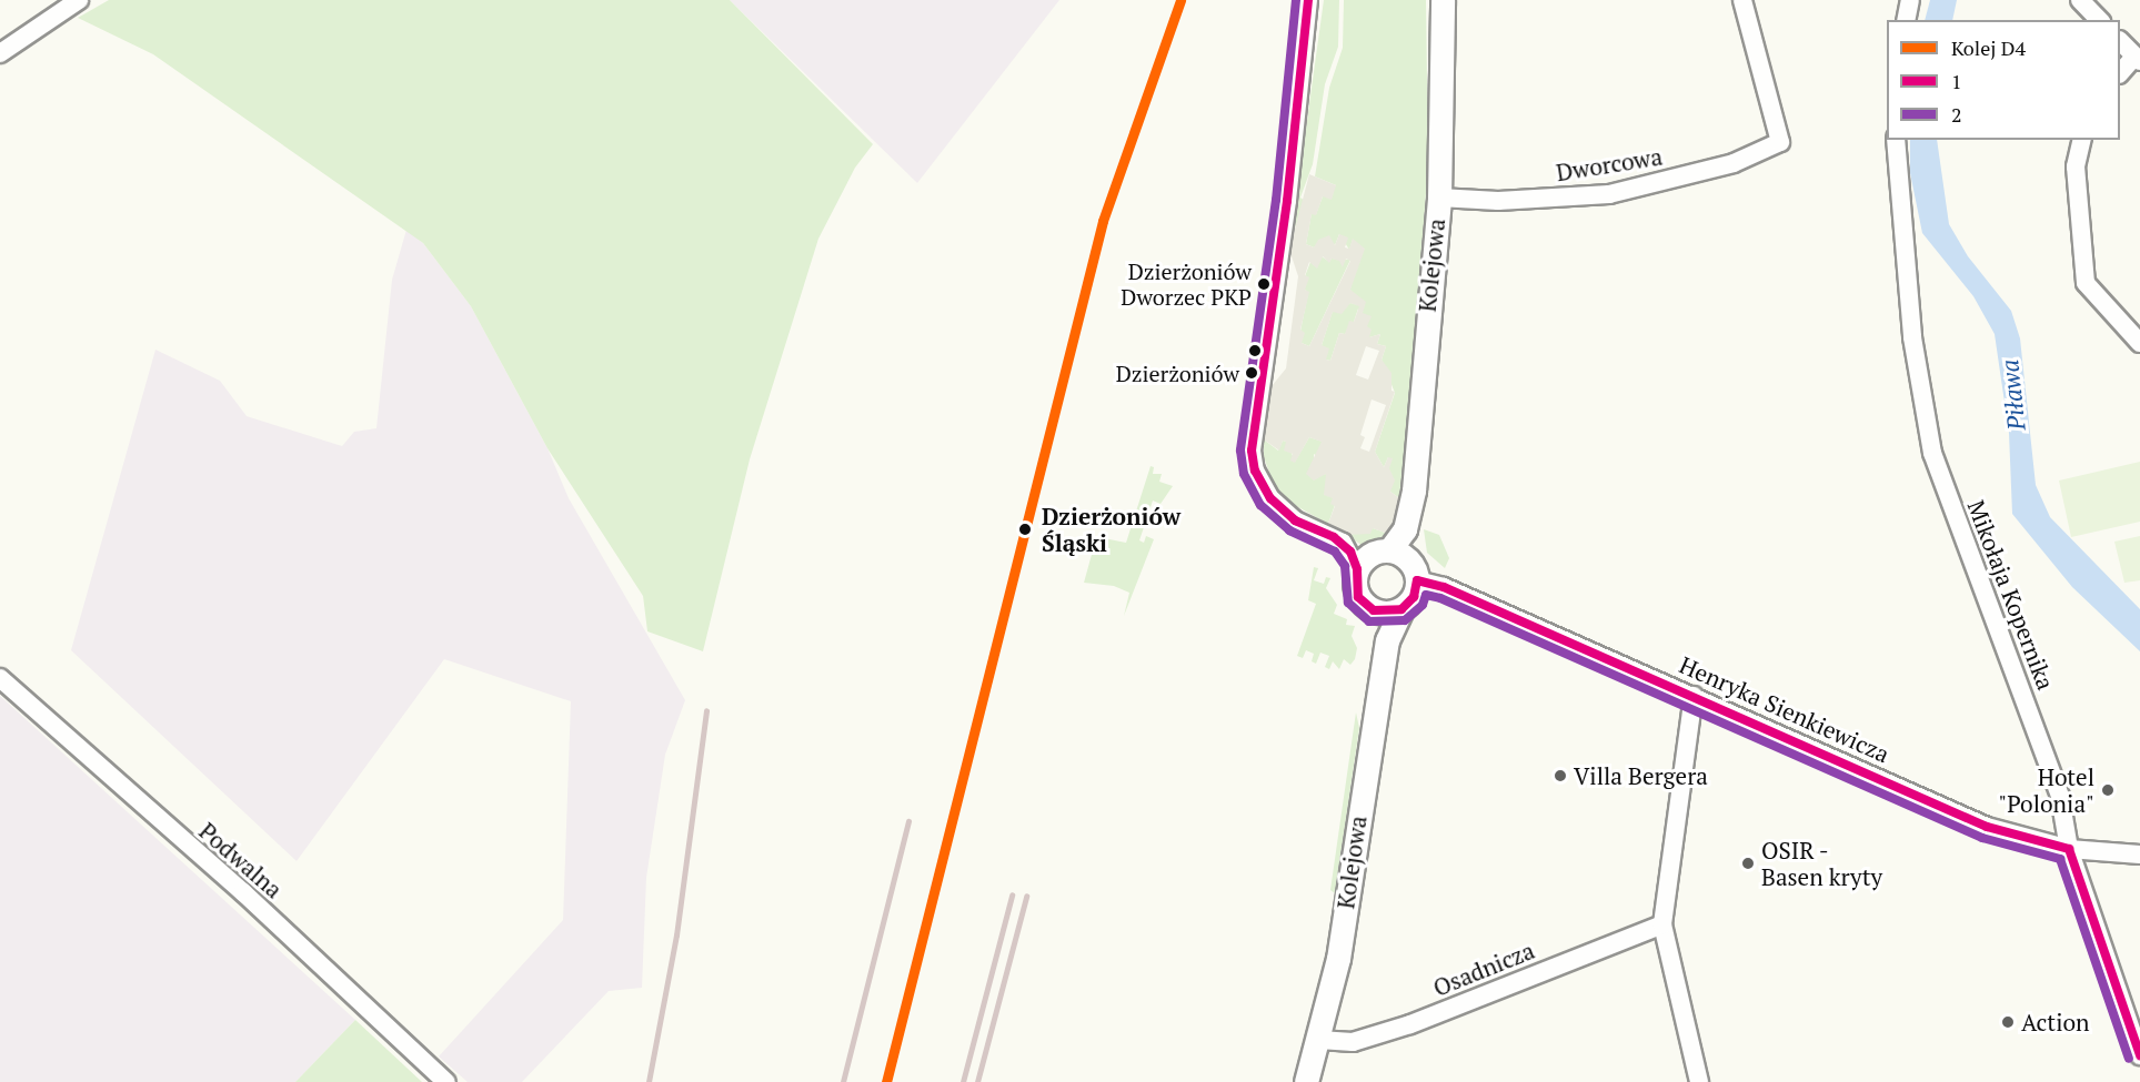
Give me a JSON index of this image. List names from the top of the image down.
{
  "streets": {
    "street": [
      "Dworcowa",
      "Kolejowa",
      "Mikołaja Kopernika",
      "Henryka Sienkiewicza",
      "Podwalna",
      "Osadnicza"
    ]
  },
  "crossings": [
    ["Dworcowa", "Kolejowa"],
    ["Kolejowa", "Henryka Sienkiewicza"],
    ["Kolejowa", "Osadnicza"],
    ["Mikołaja Kopernika", "Henryka Sienkiewicza"]
  ],
  "water": ["Piława"],
  "places": [
    "Dzierżoniów Dworzec PKP",
    "Dzierżoniów",
    "Dzierżoniów Śląski",
    "Villa Bergera",
    "Hotel \"Polonia\"",
    "OSIR - Basen kryty",
    "Action"
  ],
  "lines": ["rail line D4", "transit line 1", "transit line 2"],
  "legend": ["Kolej D4", "1", "2"]
}
